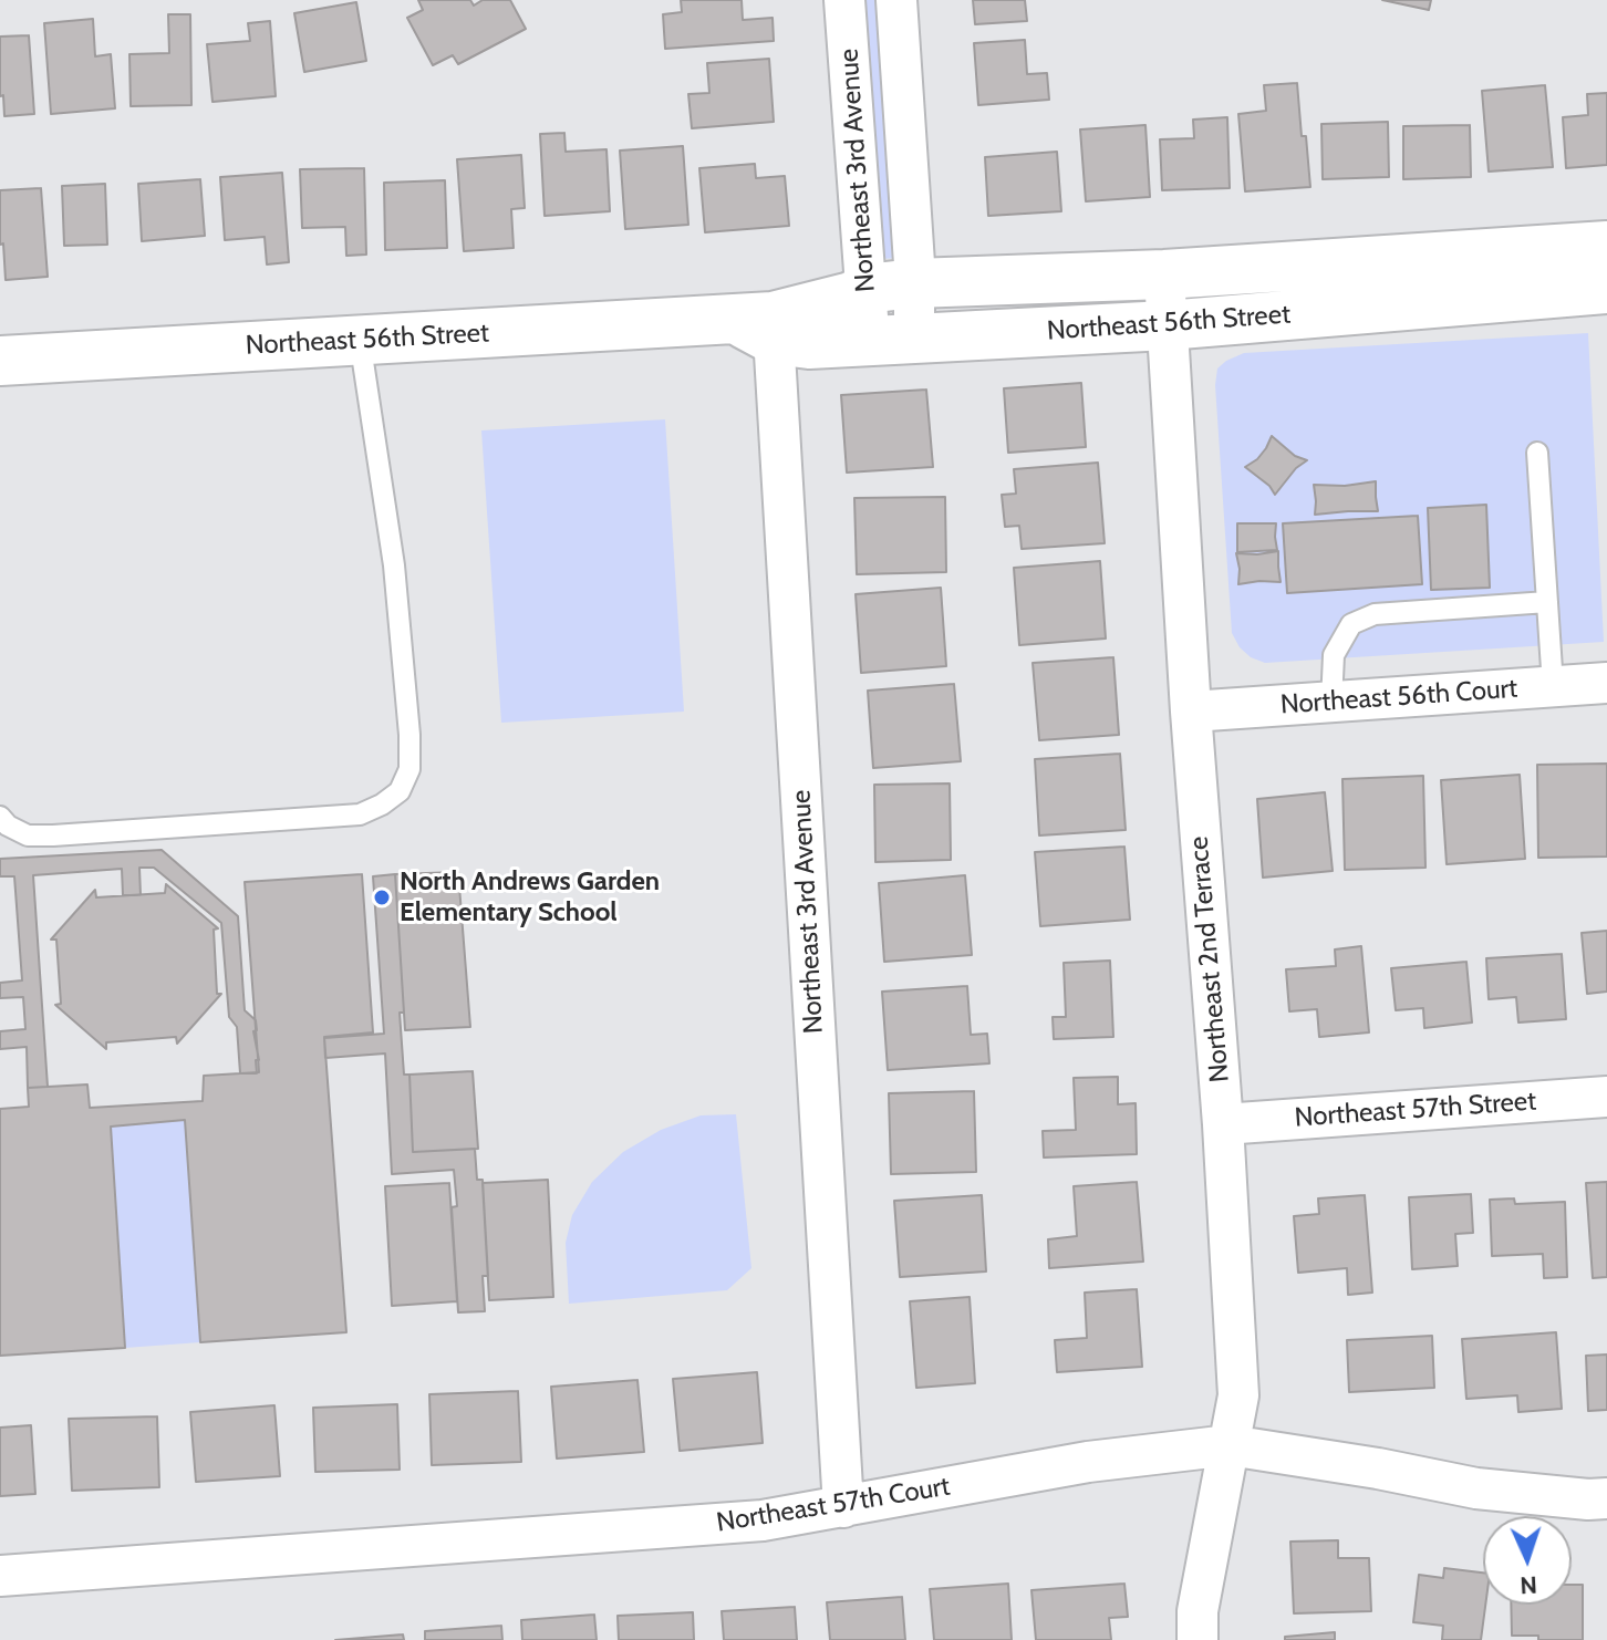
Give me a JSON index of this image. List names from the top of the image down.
{
  "streets": {
    "street": [
      "Northeast 3rd Avenue",
      "Northeast 56th Street",
      "Northeast 56th Court",
      "Northeast 2nd Terrace",
      "Northeast 57th Street",
      "Northeast 57th Court"
    ]
  },
  "crossings": [
    ["Northeast 3rd Avenue", "Northeast 56th Street"],
    ["Northeast 3rd Avenue", "Northeast 57th Court"],
    ["Northeast 56th Street", "Northeast 2nd Terrace"],
    ["Northeast 56th Court", "Northeast 2nd Terrace"],
    ["Northeast 2nd Terrace", "Northeast 57th Street"],
    ["Northeast 2nd Terrace", "Northeast 57th Court"]
  ],
  "places": ["North Andrews Garden Elementary School"],
  "north": "bottom"
}
